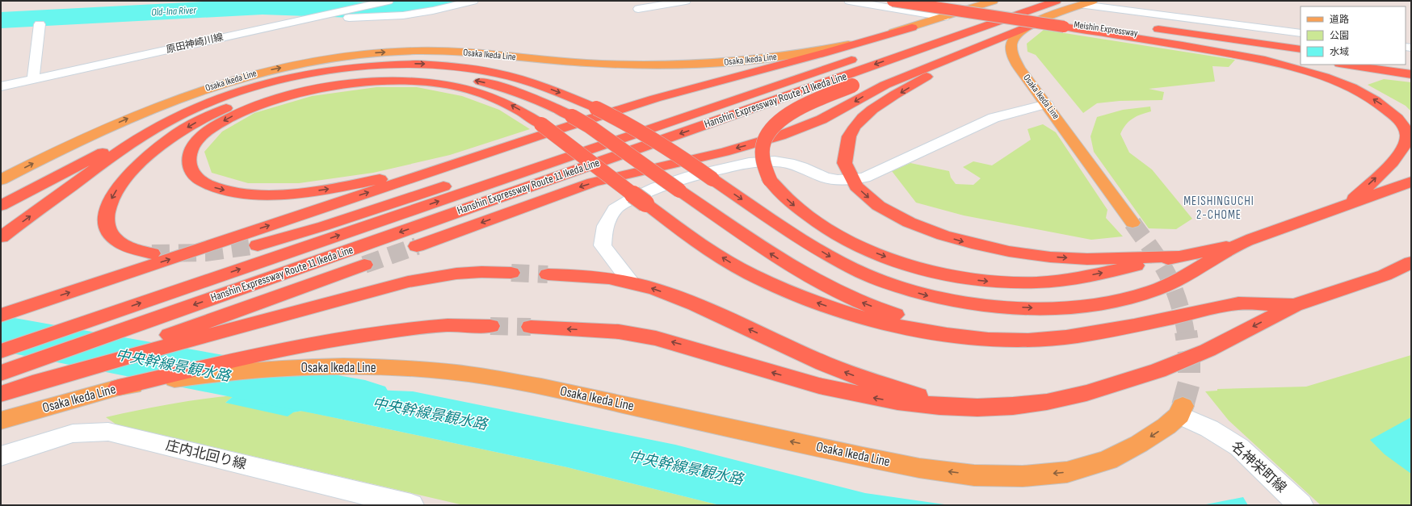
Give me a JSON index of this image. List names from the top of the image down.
{
  "streets": {
    "highway": ["Meishin Expressway", "Hanshin Expressway Route 11 Ikeda Line"],
    "main road": ["Osaka Ikeda Line"],
    "street": ["原田神崎川線", "庄内北回り線", "名神栄町線"]
  },
  "crossings": [
    ["Osaka Ikeda Line", "名神栄町線"]
  ],
  "districts": ["MEISHINGUCHI 2-CHOME"],
  "water": ["Old-Ina River", "中央幹線景観水路"],
  "legend": ["道路", "公園", "水域"]
}
